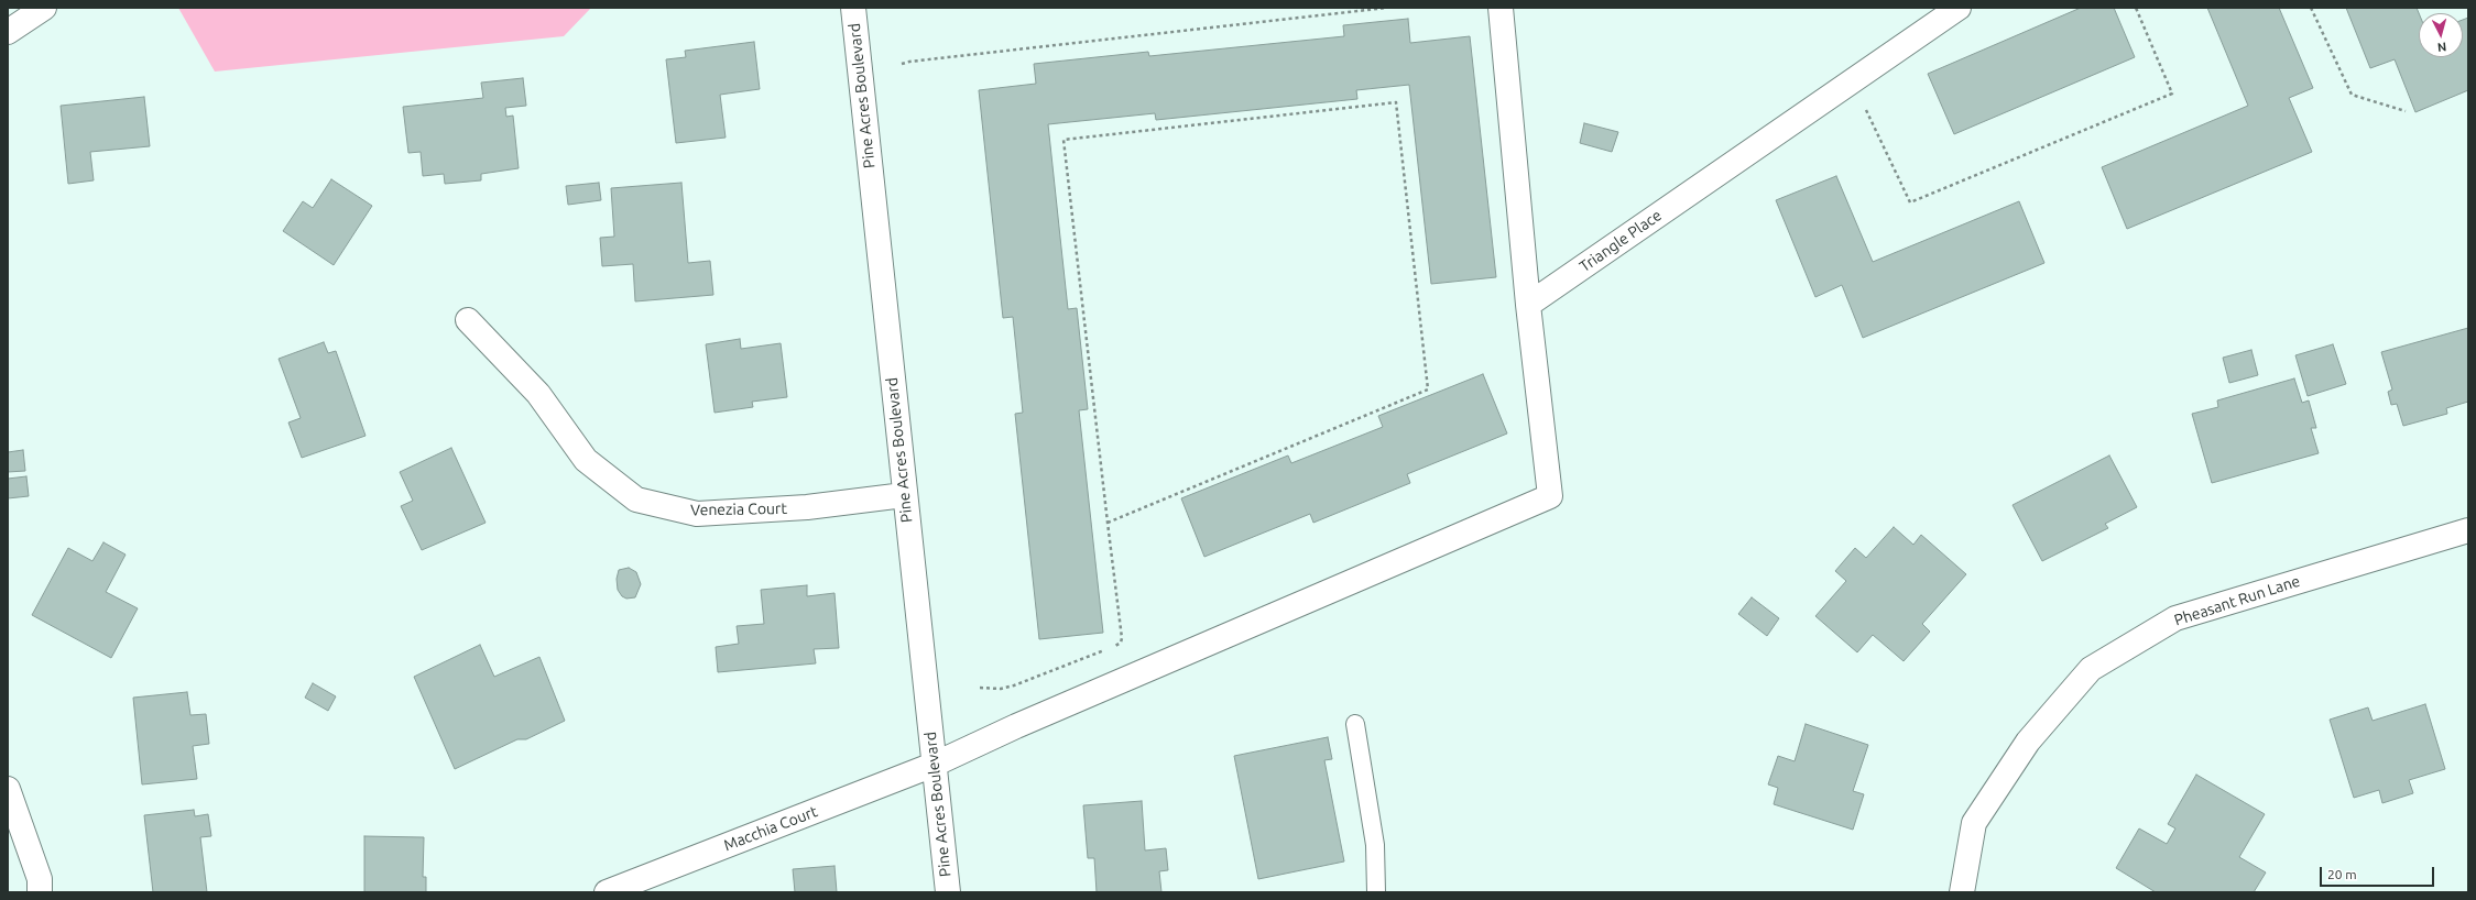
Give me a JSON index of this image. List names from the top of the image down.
{
  "streets": {
    "street": [
      "Pine Acres Boulevard",
      "Triangle Place",
      "Venezia Court",
      "Pheasant Run Lane",
      "Macchia Court"
    ]
  },
  "crossings": [
    ["Pine Acres Boulevard", "Venezia Court"],
    ["Pine Acres Boulevard", "Macchia Court"],
    ["Triangle Place", "Macchia Court"]
  ],
  "scale_bar": "20 m",
  "north": "bottom"
}
